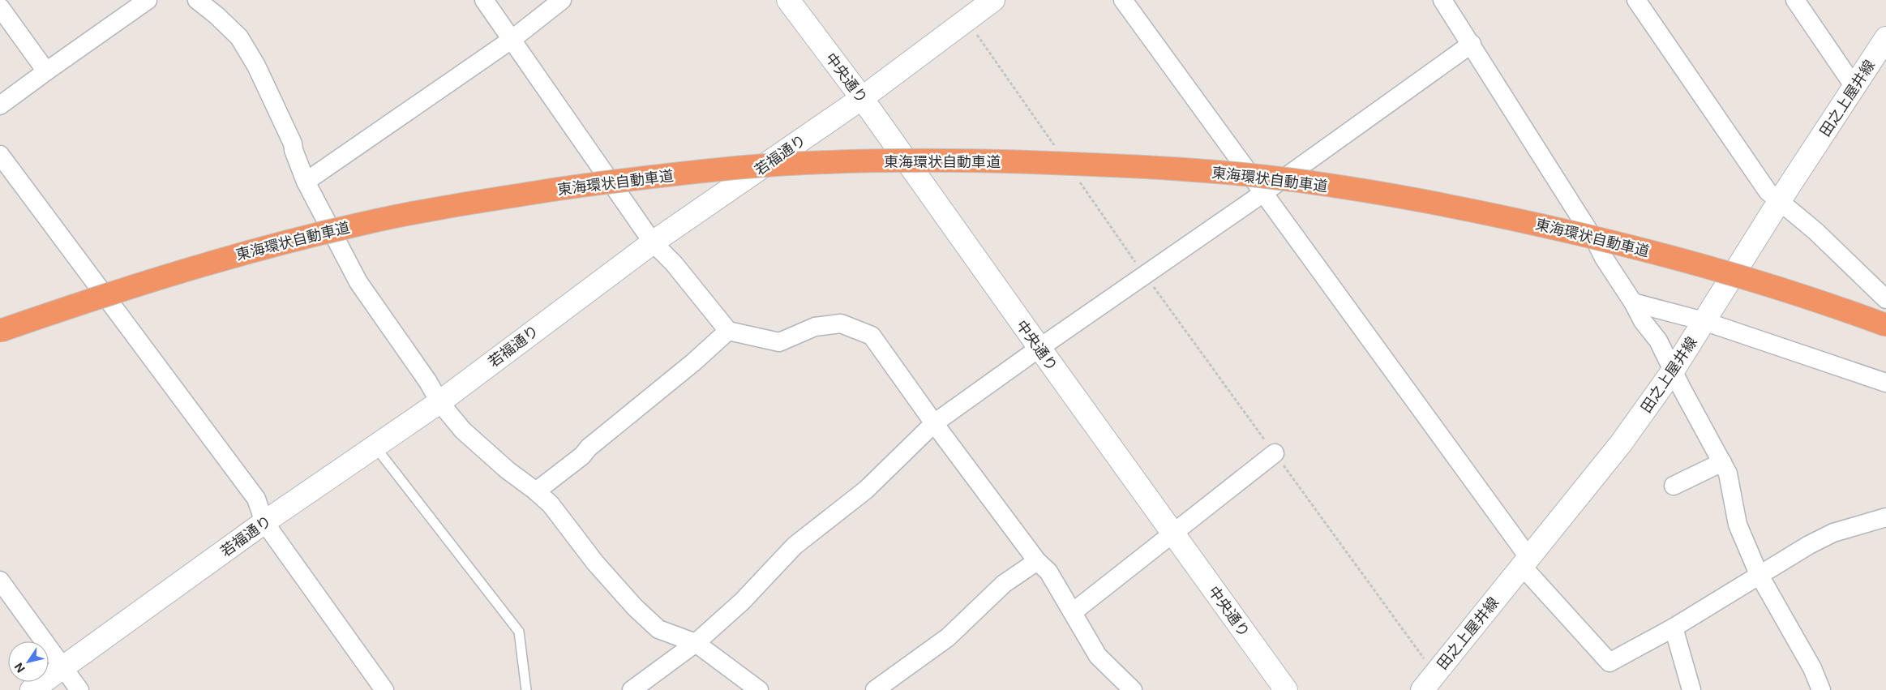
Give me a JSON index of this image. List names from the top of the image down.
{
  "streets": {
    "highway": ["東海環状自動車道"],
    "street": ["中央通り", "田之上屋井線", "若福通り"]
  },
  "crossings": [
    ["中央通り", "若福通り"]
  ],
  "north": "bottom left"
}
